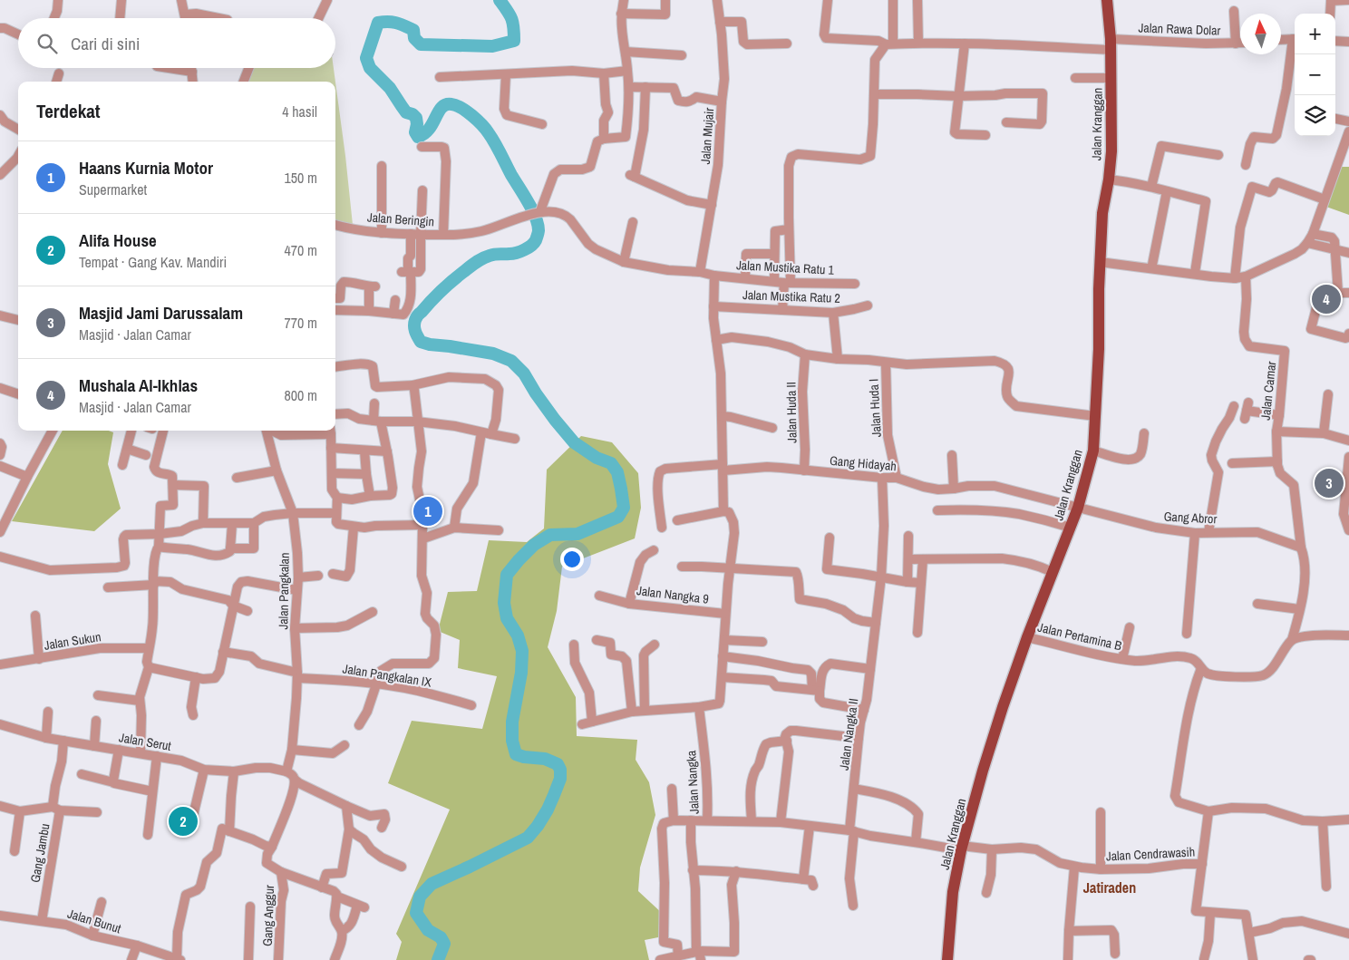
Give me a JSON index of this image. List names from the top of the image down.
{
  "streets": {
    "main road": ["Jalan Kranggan"],
    "street": [
      "Jalan Rawa Dolar",
      "Jalan Mujair",
      "Jalan Beringin",
      "Jalan Mustika Ratu 1",
      "Jalan Mustika Ratu 2",
      "Jalan Camar",
      "Jalan Huda I",
      "Jalan Huda II",
      "Gang Hidayah",
      "Gang Abror",
      "Jalan Pangkalan",
      "Jalan Nangka 9",
      "Jalan Pertamina B",
      "Jalan Sukun",
      "Jalan Pangkalan IX",
      "Jalan Nangka II",
      "Jalan Serut",
      "Jalan Nangka",
      "Gang Jambu",
      "Jalan Cendrawasih",
      "Gang Anggur",
      "Jalan Bunut"
    ]
  },
  "crossings": [
    ["Jalan Rawa Dolar", "Jalan Kranggan"],
    ["Jalan Kranggan", "Gang Hidayah"],
    ["Jalan Kranggan", "Gang Abror"],
    ["Jalan Kranggan", "Jalan Pertamina B"],
    ["Jalan Kranggan", "Jalan Nangka"],
    ["Jalan Kranggan", "Jalan Cendrawasih"],
    ["Jalan Mujair", "Jalan Mustika Ratu 1"],
    ["Jalan Beringin", "Jalan Mustika Ratu 1"],
    ["Jalan Huda I", "Gang Hidayah"],
    ["Jalan Huda II", "Gang Hidayah"],
    ["Gang Hidayah", "Gang Abror"],
    ["Gang Hidayah", "Jalan Nangka II"],
    ["Gang Abror", "Jalan Pertamina B"],
    ["Jalan Pangkalan", "Jalan Pangkalan IX"],
    ["Jalan Pangkalan", "Jalan Serut"],
    ["Jalan Nangka II", "Jalan Nangka"],
    ["Jalan Serut", "Gang Jambu"],
    ["Jalan Nangka", "Jalan Cendrawasih"],
    ["Gang Jambu", "Jalan Bunut"]
  ],
  "districts": ["Jatiraden"],
  "north": "top",
  "page": {
    "map_buttons": ["+", "−"],
    "search": "Cari di sini",
    "heading": ["Terdekat", "4 hasil"],
    "list": [
      {
        "mark": "1",
        "name": "Haans Kurnia Motor",
        "note": "Supermarket",
        "value": "150 m"
      },
      {
        "mark": "2",
        "name": "Alifa House",
        "note": "Tempat · Gang Kav. Mandiri",
        "value": "470 m"
      },
      {
        "mark": "3",
        "name": "Masjid Jami Darussalam",
        "note": "Masjid · Jalan Camar",
        "value": "770 m"
      },
      {
        "mark": "4",
        "name": "Mushala Al-Ikhlas",
        "note": "Masjid · Jalan Camar",
        "value": "800 m"
      }
    ],
    "pins": [
      "4",
      "3",
      "1",
      "2"
    ]
  }
}
